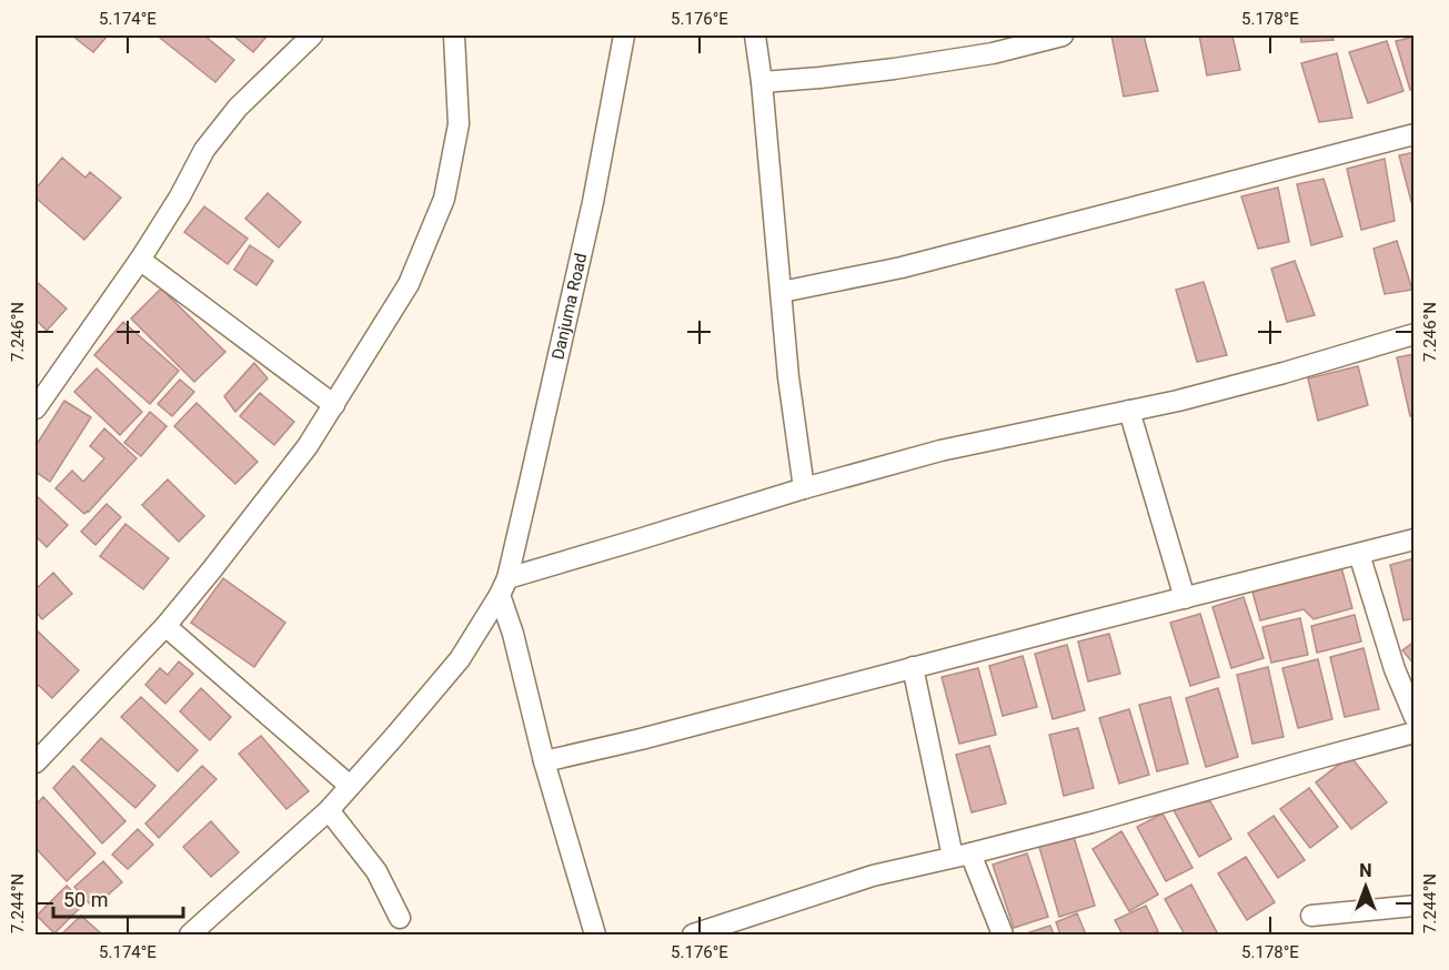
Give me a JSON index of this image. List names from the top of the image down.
{
  "streets": {
    "street": ["Danjuma Road"]
  },
  "scale_bar": "50 m",
  "north": "top",
  "coordinates": [
    "5.174°E",
    "5.176°E",
    "5.178°E",
    "7.246°N",
    "7.244°N"
  ]
}
